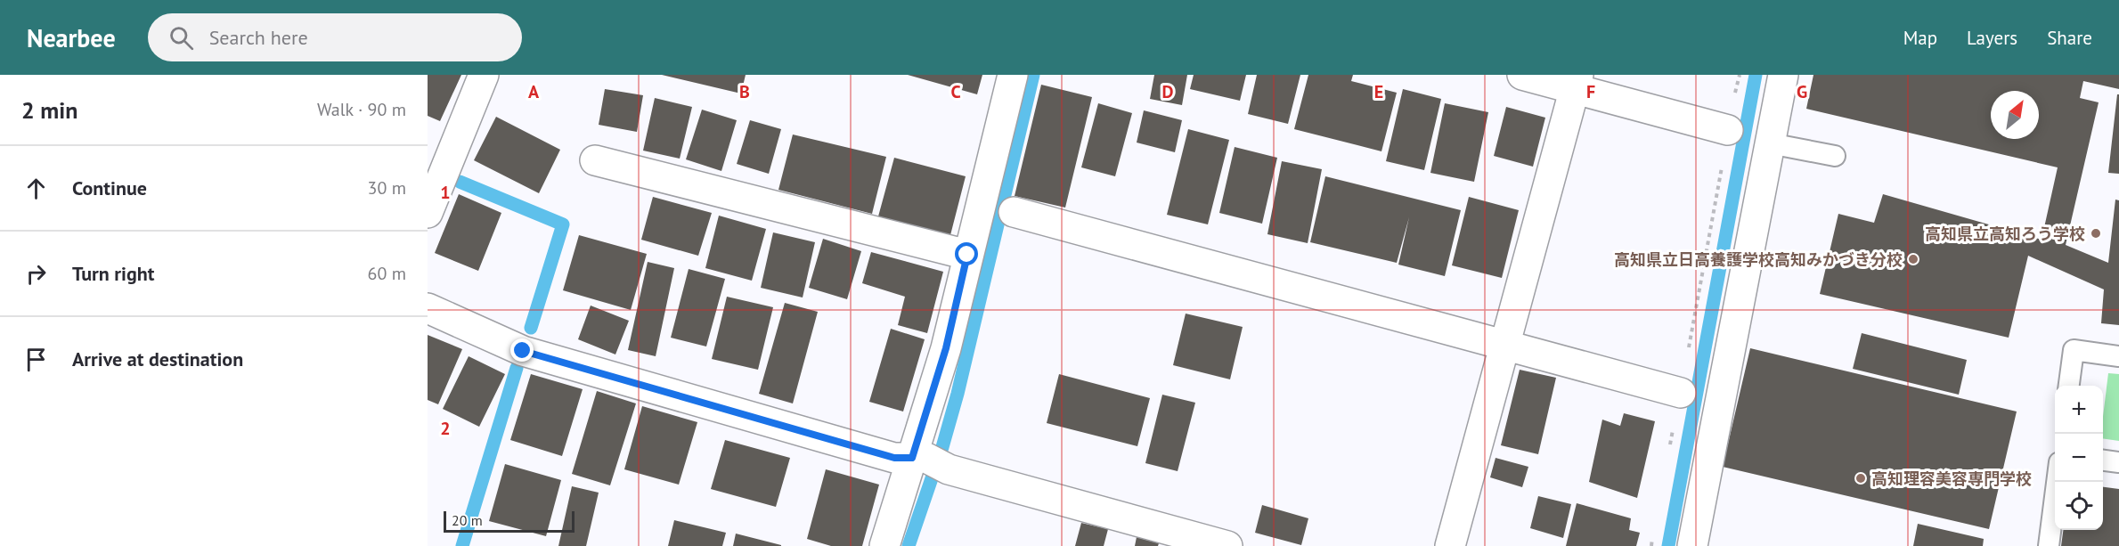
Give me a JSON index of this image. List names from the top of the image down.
{
  "places": ["高知県立高知ろう学校", "高知県立日高養護学校高知みかづき分校", "高知理容美容専門学校"],
  "scale_bar": "20 m",
  "north": "top right",
  "page": {
    "header": "Nearbee",
    "search": "Search here",
    "nav": ["Map", "Layers", "Share"],
    "heading": ["2 min", "Walk · 90 m"],
    "list": [
      ["Continue", "30 m"],
      ["Turn right", "60 m"],
      "Arrive at destination"
    ],
    "map_buttons": ["+", "−"],
    "scale": "20 m"
  },
  "grid": {
    "columns": [
      "A",
      "B",
      "C",
      "D",
      "E",
      "F",
      "G"
    ],
    "rows": ["1", "2"]
  }
}
